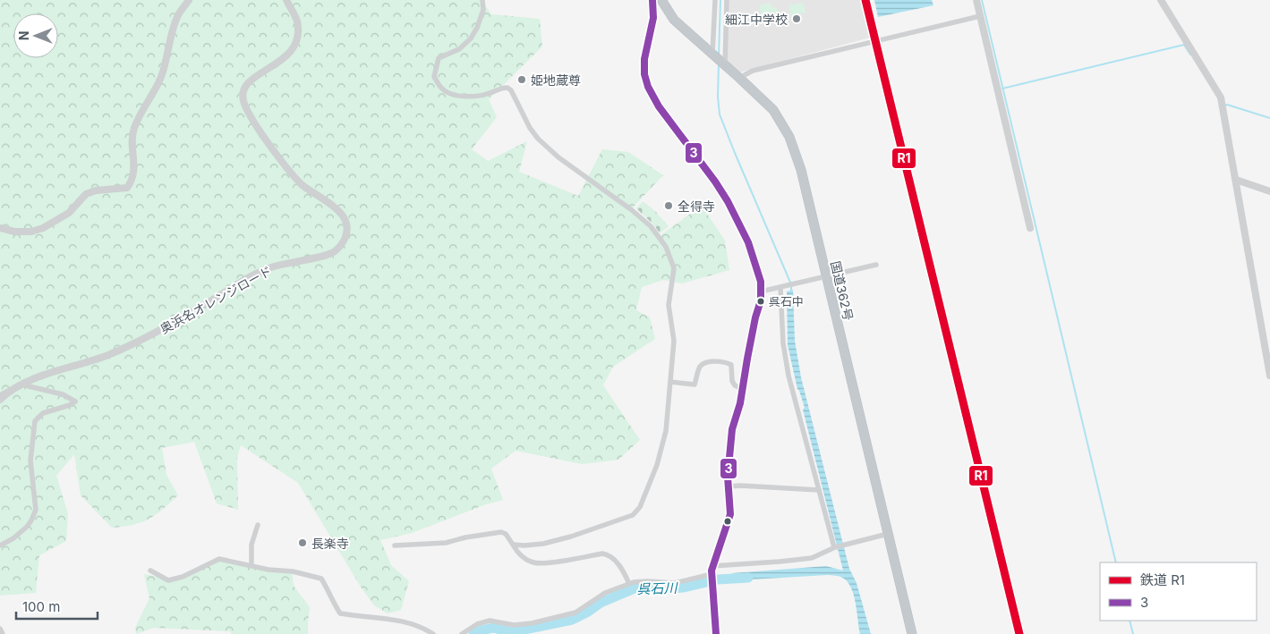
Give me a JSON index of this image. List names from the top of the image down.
{
  "streets": {
    "highway": ["国道362号"],
    "street": ["奥浜名オレンジロード"]
  },
  "water": ["呉石川"],
  "places": [
    "細江中学校",
    "姫地蔵尊",
    "全得寺",
    "呉石中",
    "長楽寺"
  ],
  "lines": ["rail line R1", "transit line 3"],
  "legend": ["鉄道 R1", "3"],
  "scale_bar": "100 m",
  "north": "left"
}
